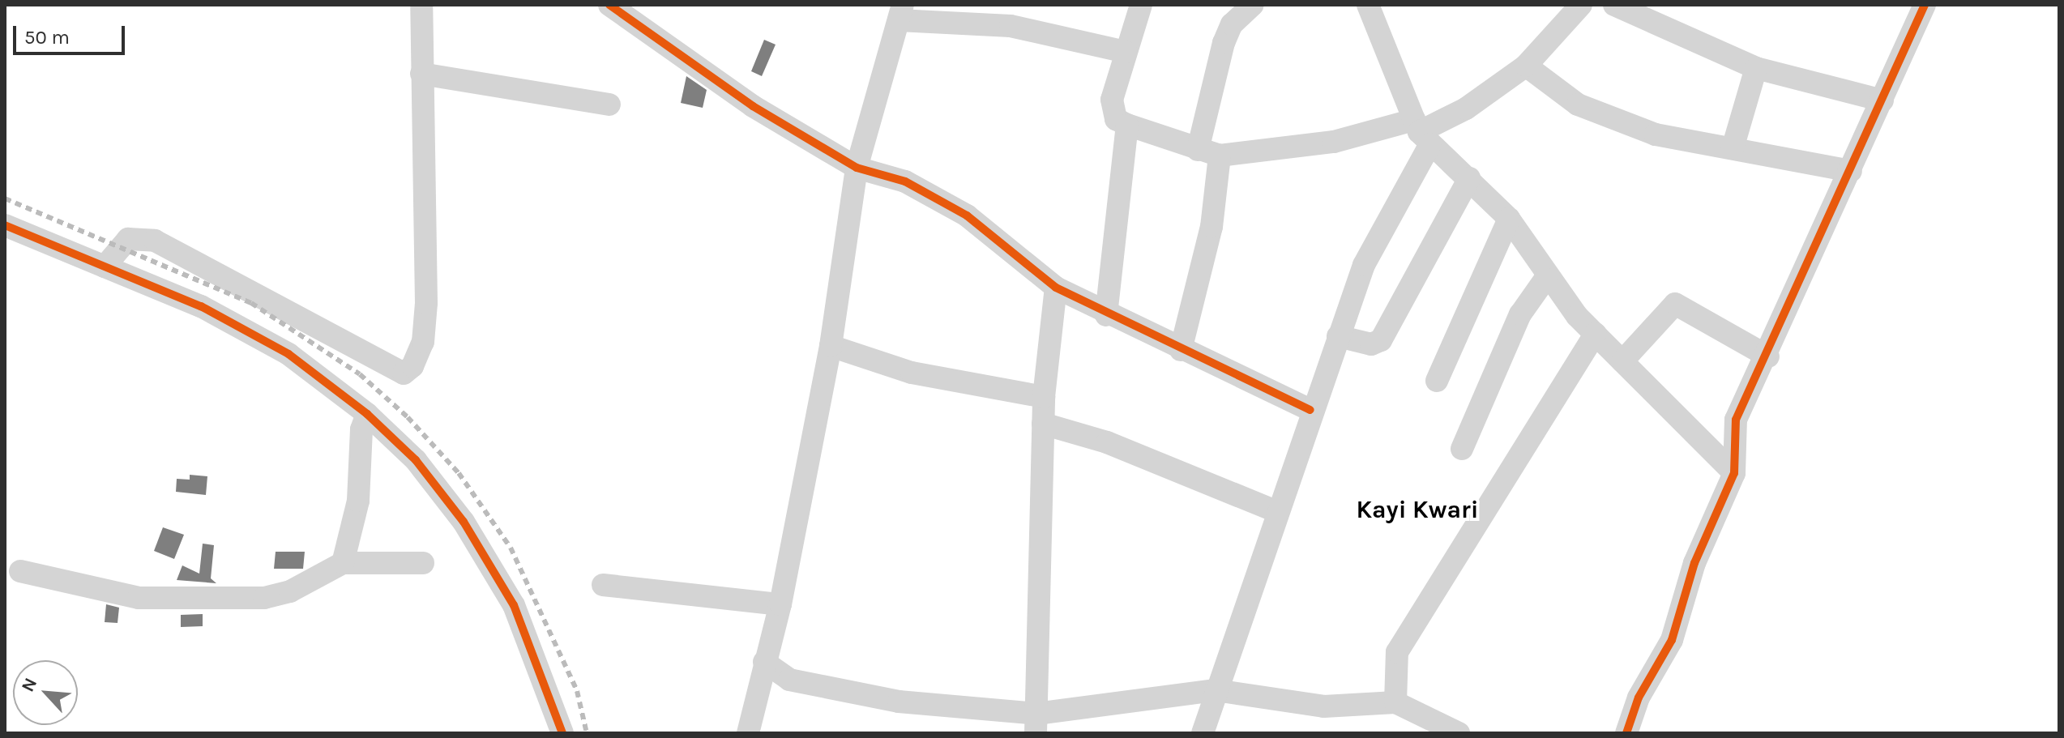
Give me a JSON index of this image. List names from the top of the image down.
{
  "districts": ["Kayi Kwari"],
  "scale_bar": "50 m",
  "north": "top left"
}
